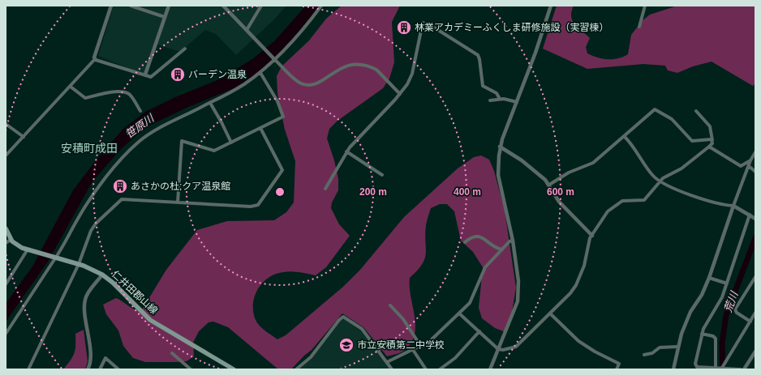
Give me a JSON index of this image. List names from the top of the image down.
{
  "streets": {
    "main road": ["仁井田郡山線"]
  },
  "districts": ["安積町成田"],
  "water": ["笹原川", "荒川"],
  "places": {
    "building": ["林業アカデミーふくしま研修施設（実習棟）", "バーデン温泉", "あさかの杜;クア温泉館"],
    "school or university": ["市立安積第二中学校"]
  },
  "rings": ["200 m", "400 m", "600 m"]
}
